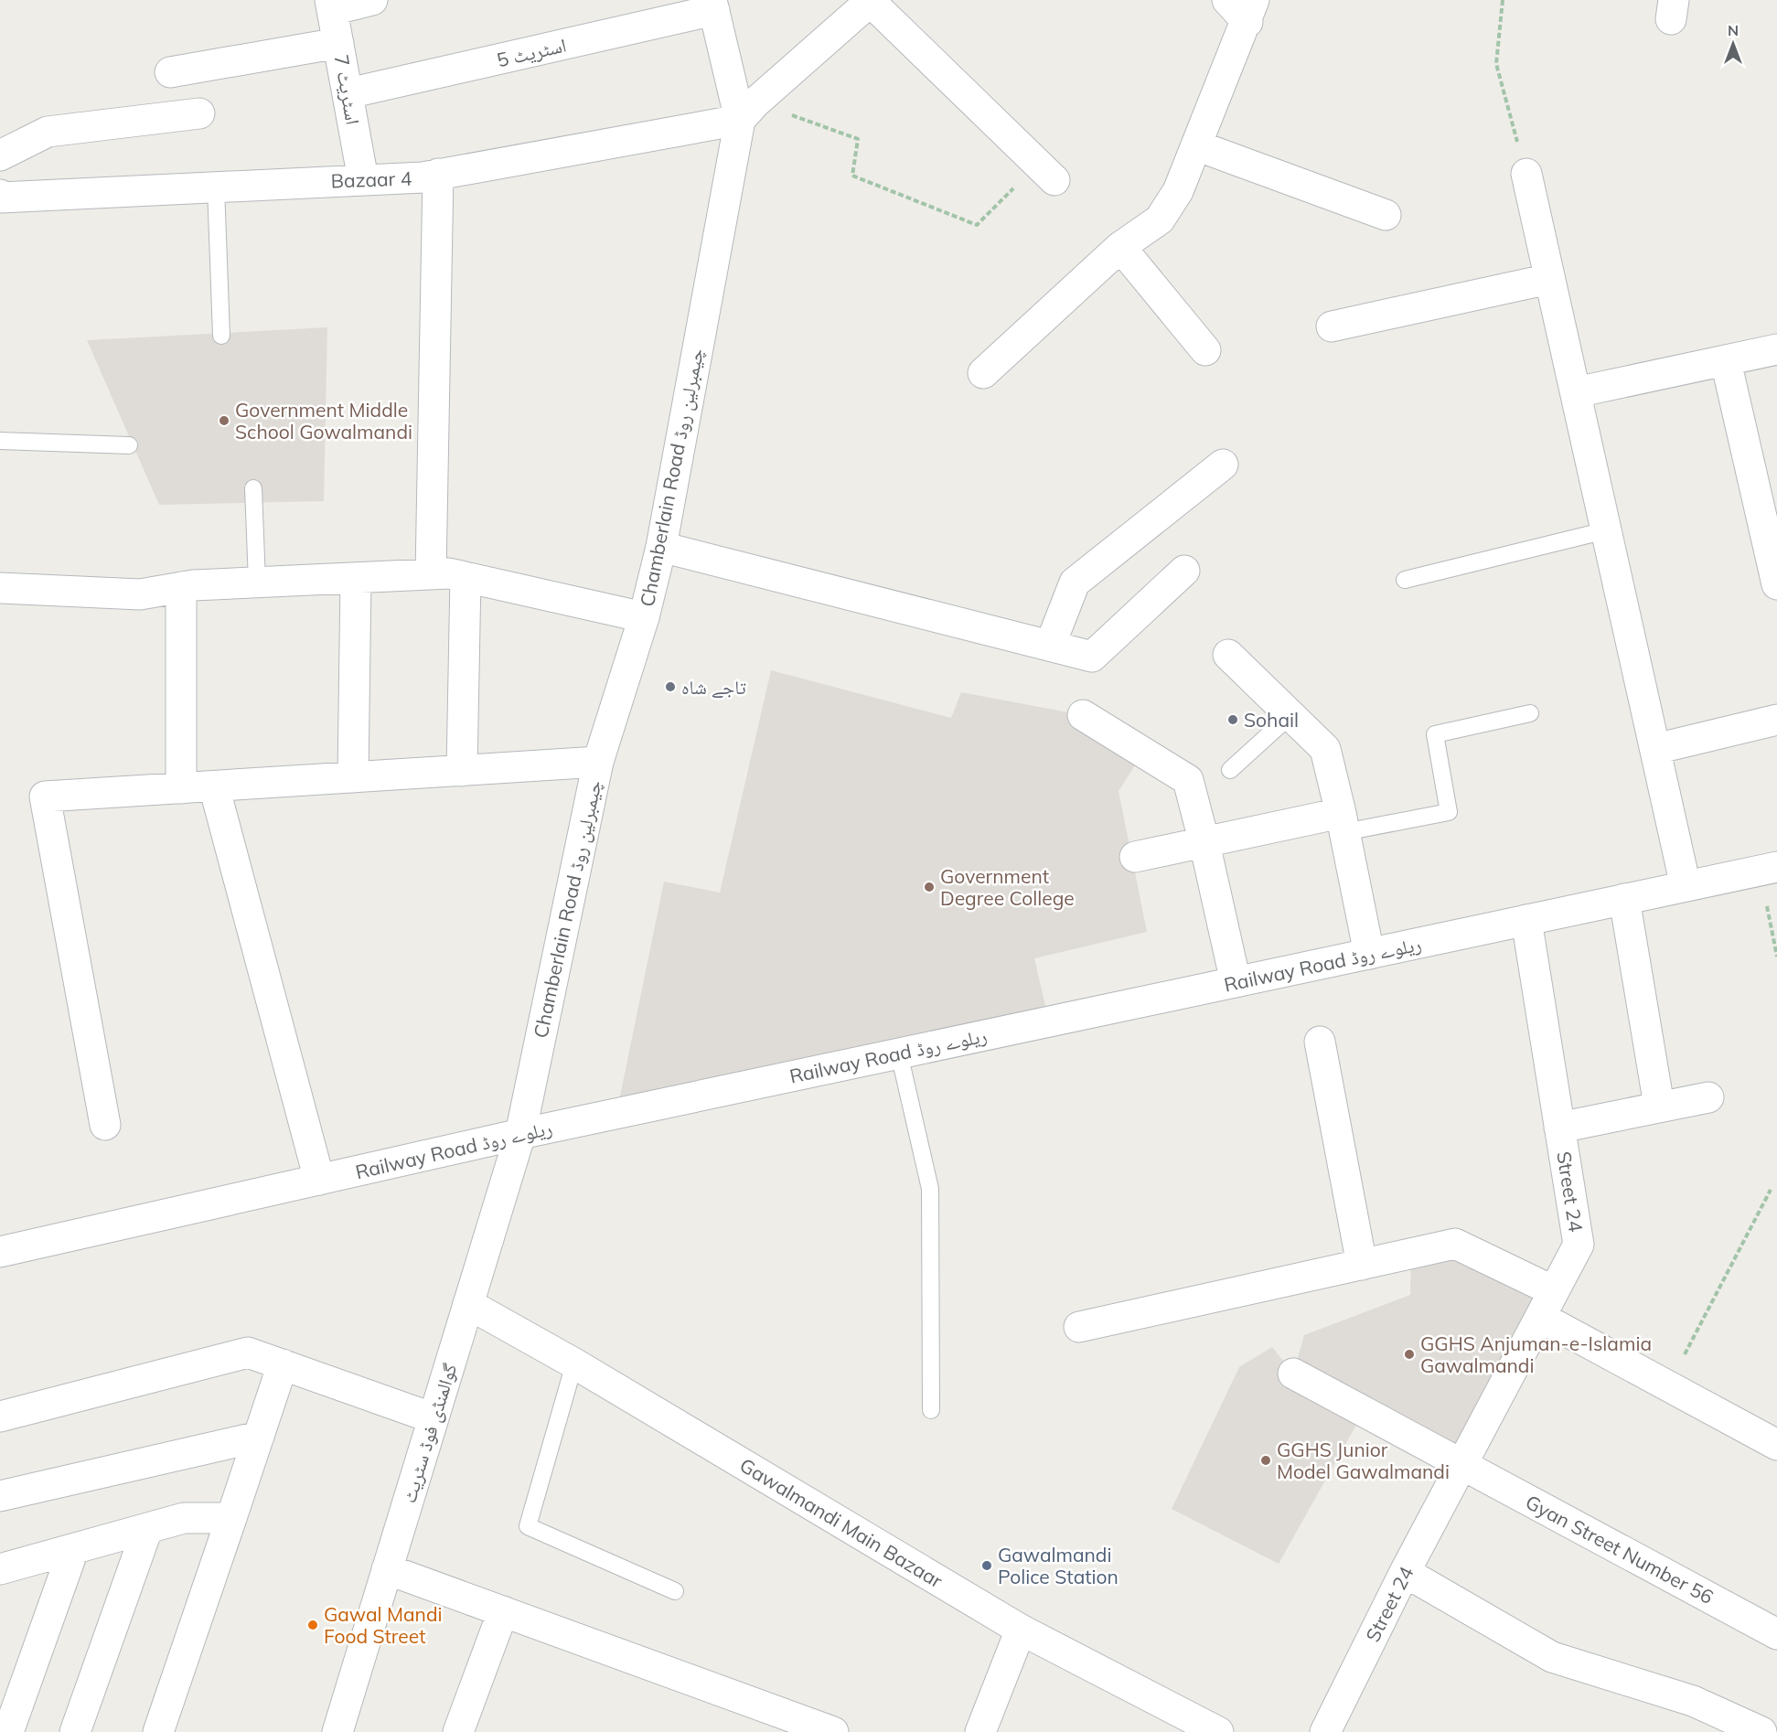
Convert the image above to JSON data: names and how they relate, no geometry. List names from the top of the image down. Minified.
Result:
{"streets":{"street":["اسٹریٹ 5","اسٹریٹ 7","Bazaar 4","Chamberlain Road چیمبرلین روڈ","Railway Road ریلوے روڈ","Street 24","گوالمنڈی فوڈ سٹریٹ","Gawalmandi Main Bazaar","Gyan Street Number 56"]},"crossings":[["اسٹریٹ 5","اسٹریٹ 7"],["اسٹریٹ 7","Bazaar 4"],["Bazaar 4","Chamberlain Road چیمبرلین روڈ"],["Chamberlain Road چیمبرلین روڈ","Railway Road ریلوے روڈ"],["Chamberlain Road چیمبرلین روڈ","گوالمنڈی فوڈ سٹریٹ"],["Railway Road ریلوے روڈ","Street 24"],["Railway Road ریلوے روڈ","گوالمنڈی فوڈ سٹریٹ"],["Street 24","Gyan Street Number 56"],["گوالمنڈی فوڈ سٹریٹ","Gawalmandi Main Bazaar"]],"places":["Government Middle School Gowalmandi","تاجے شاہ","Sohail","Government Degree College","GGHS Anjuman-e-Islamia Gawalmandi","GGHS Junior Model Gawalmandi","Gawalmandi Police Station","Gawal Mandi Food Street"],"north":"top"}
